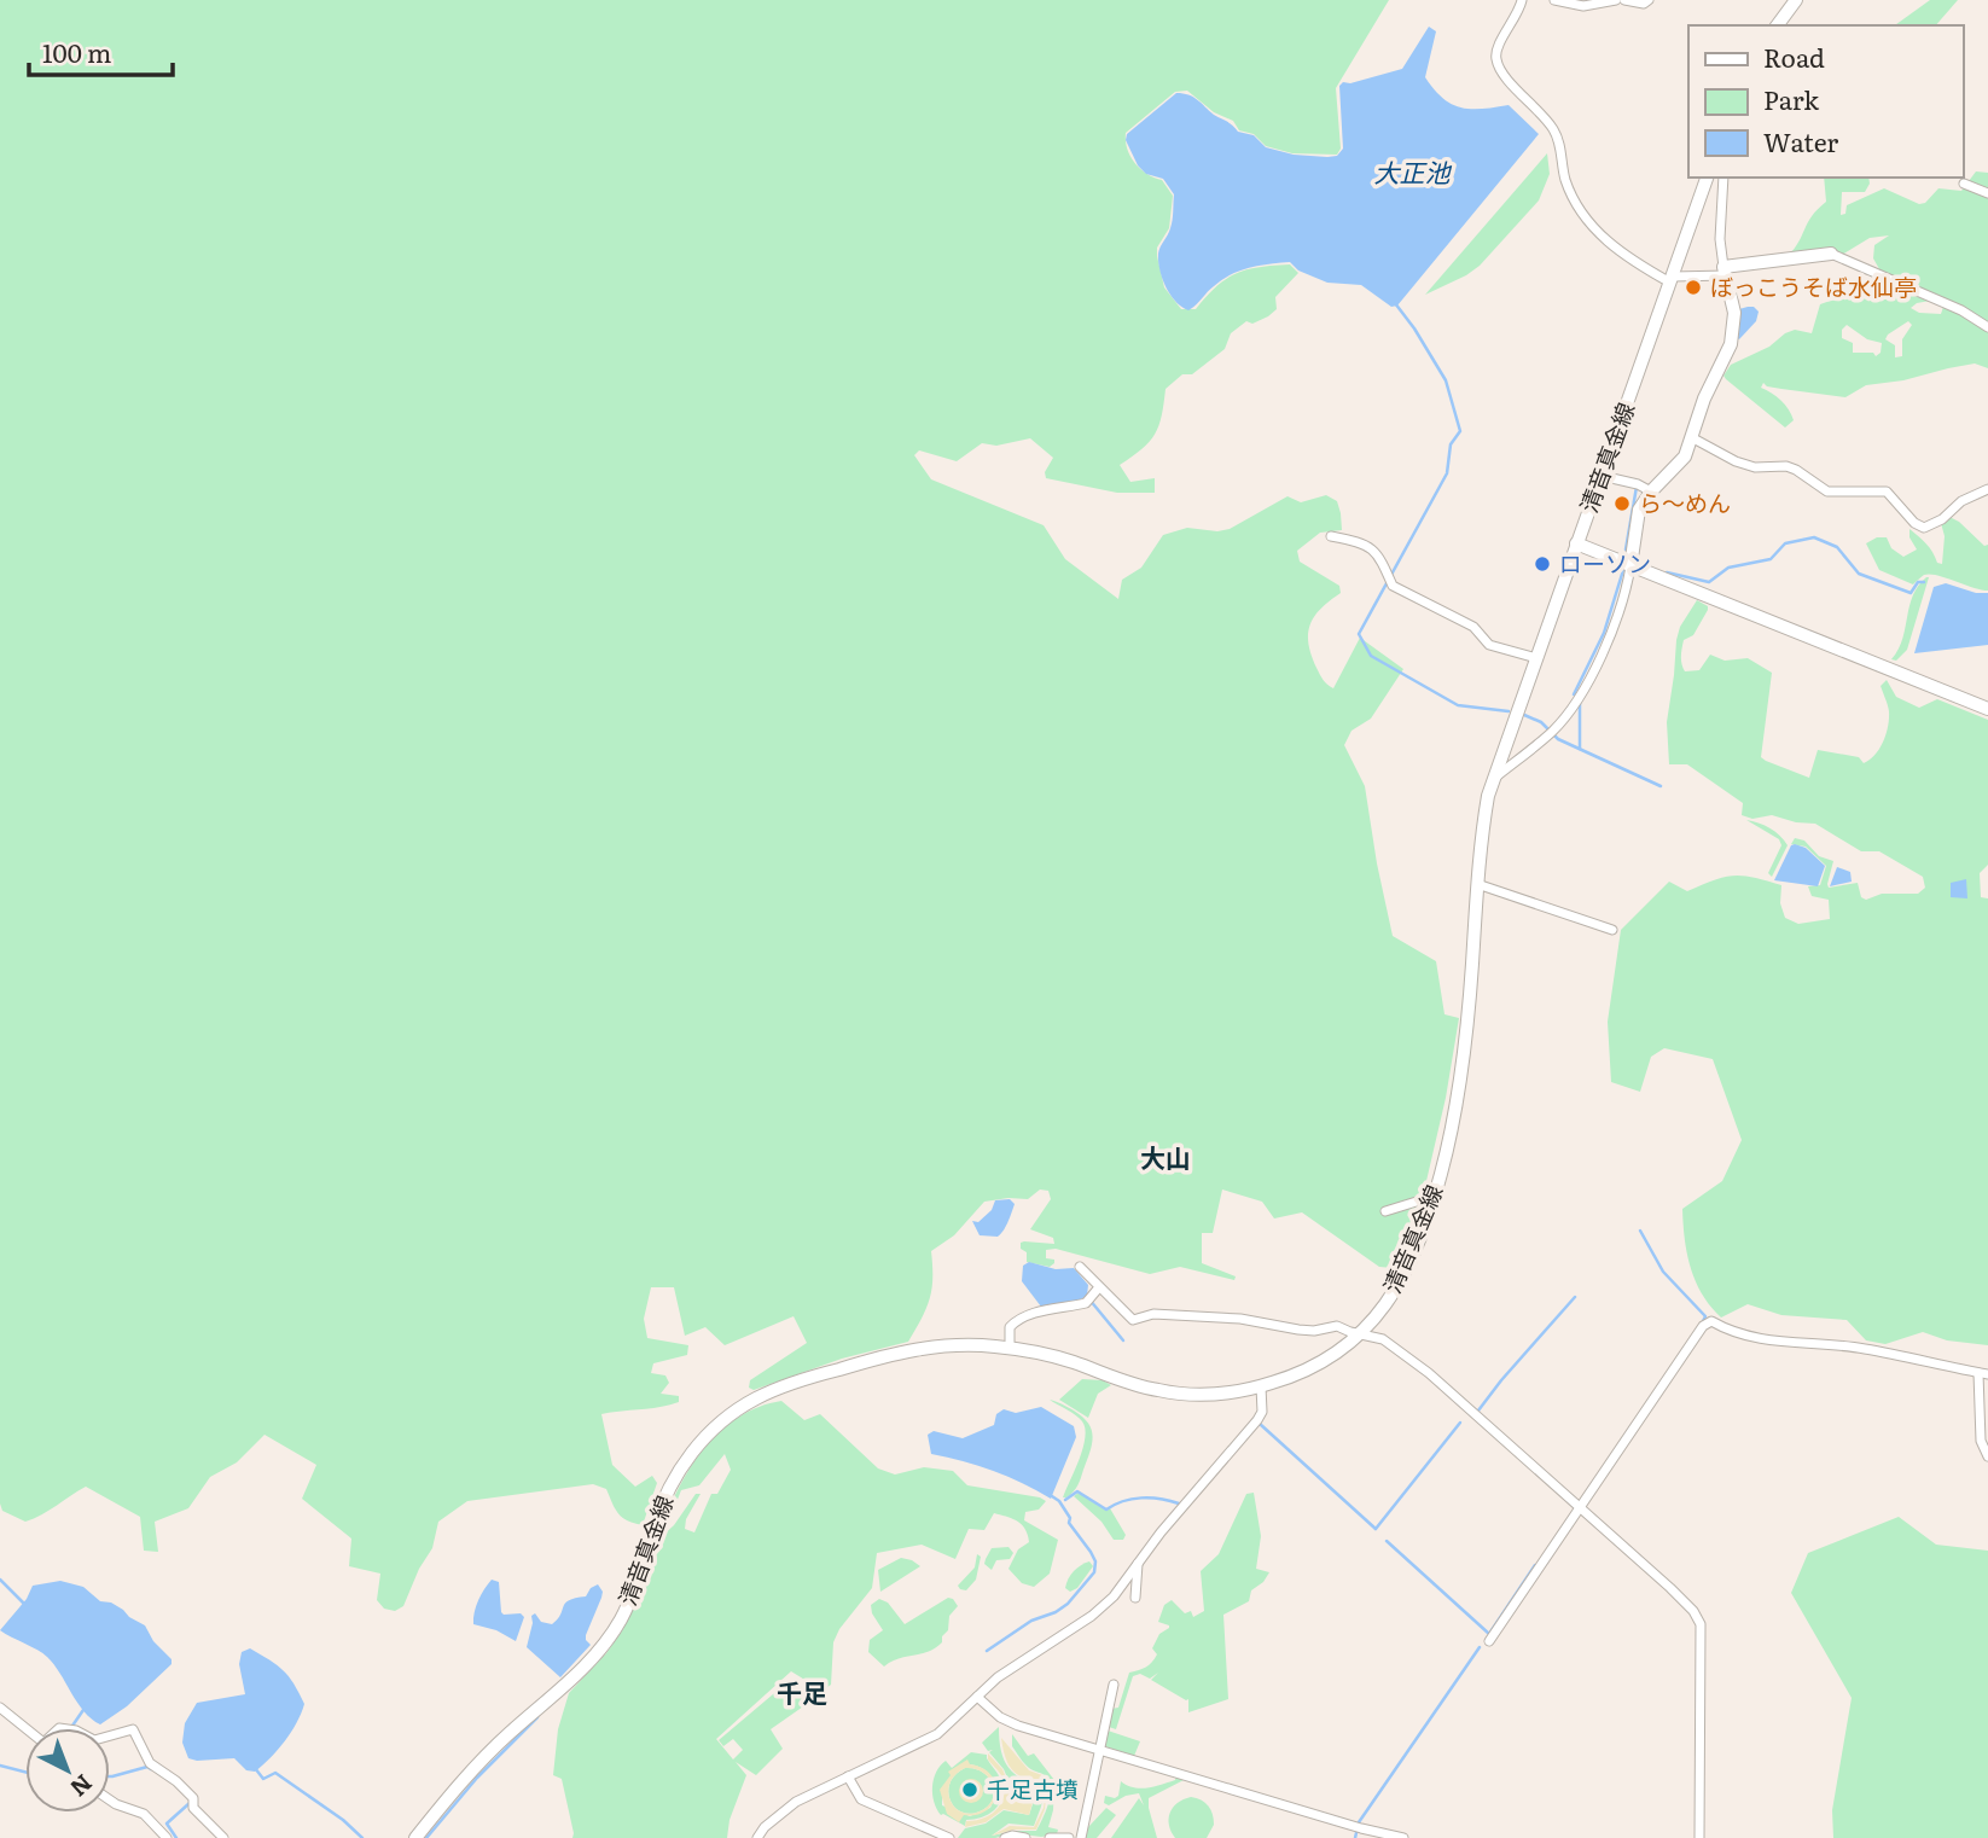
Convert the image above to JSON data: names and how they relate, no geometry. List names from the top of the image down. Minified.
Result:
{"streets":{"main road":["清音真金線"]},"districts":["大山","千足"],"water":["大正池"],"places":["ぼっこうそば水仙亭","ら～めん","ローソン","千足古墳"],"legend":["Road","Park","Water"],"scale_bar":"100 m","north":"bottom right"}
